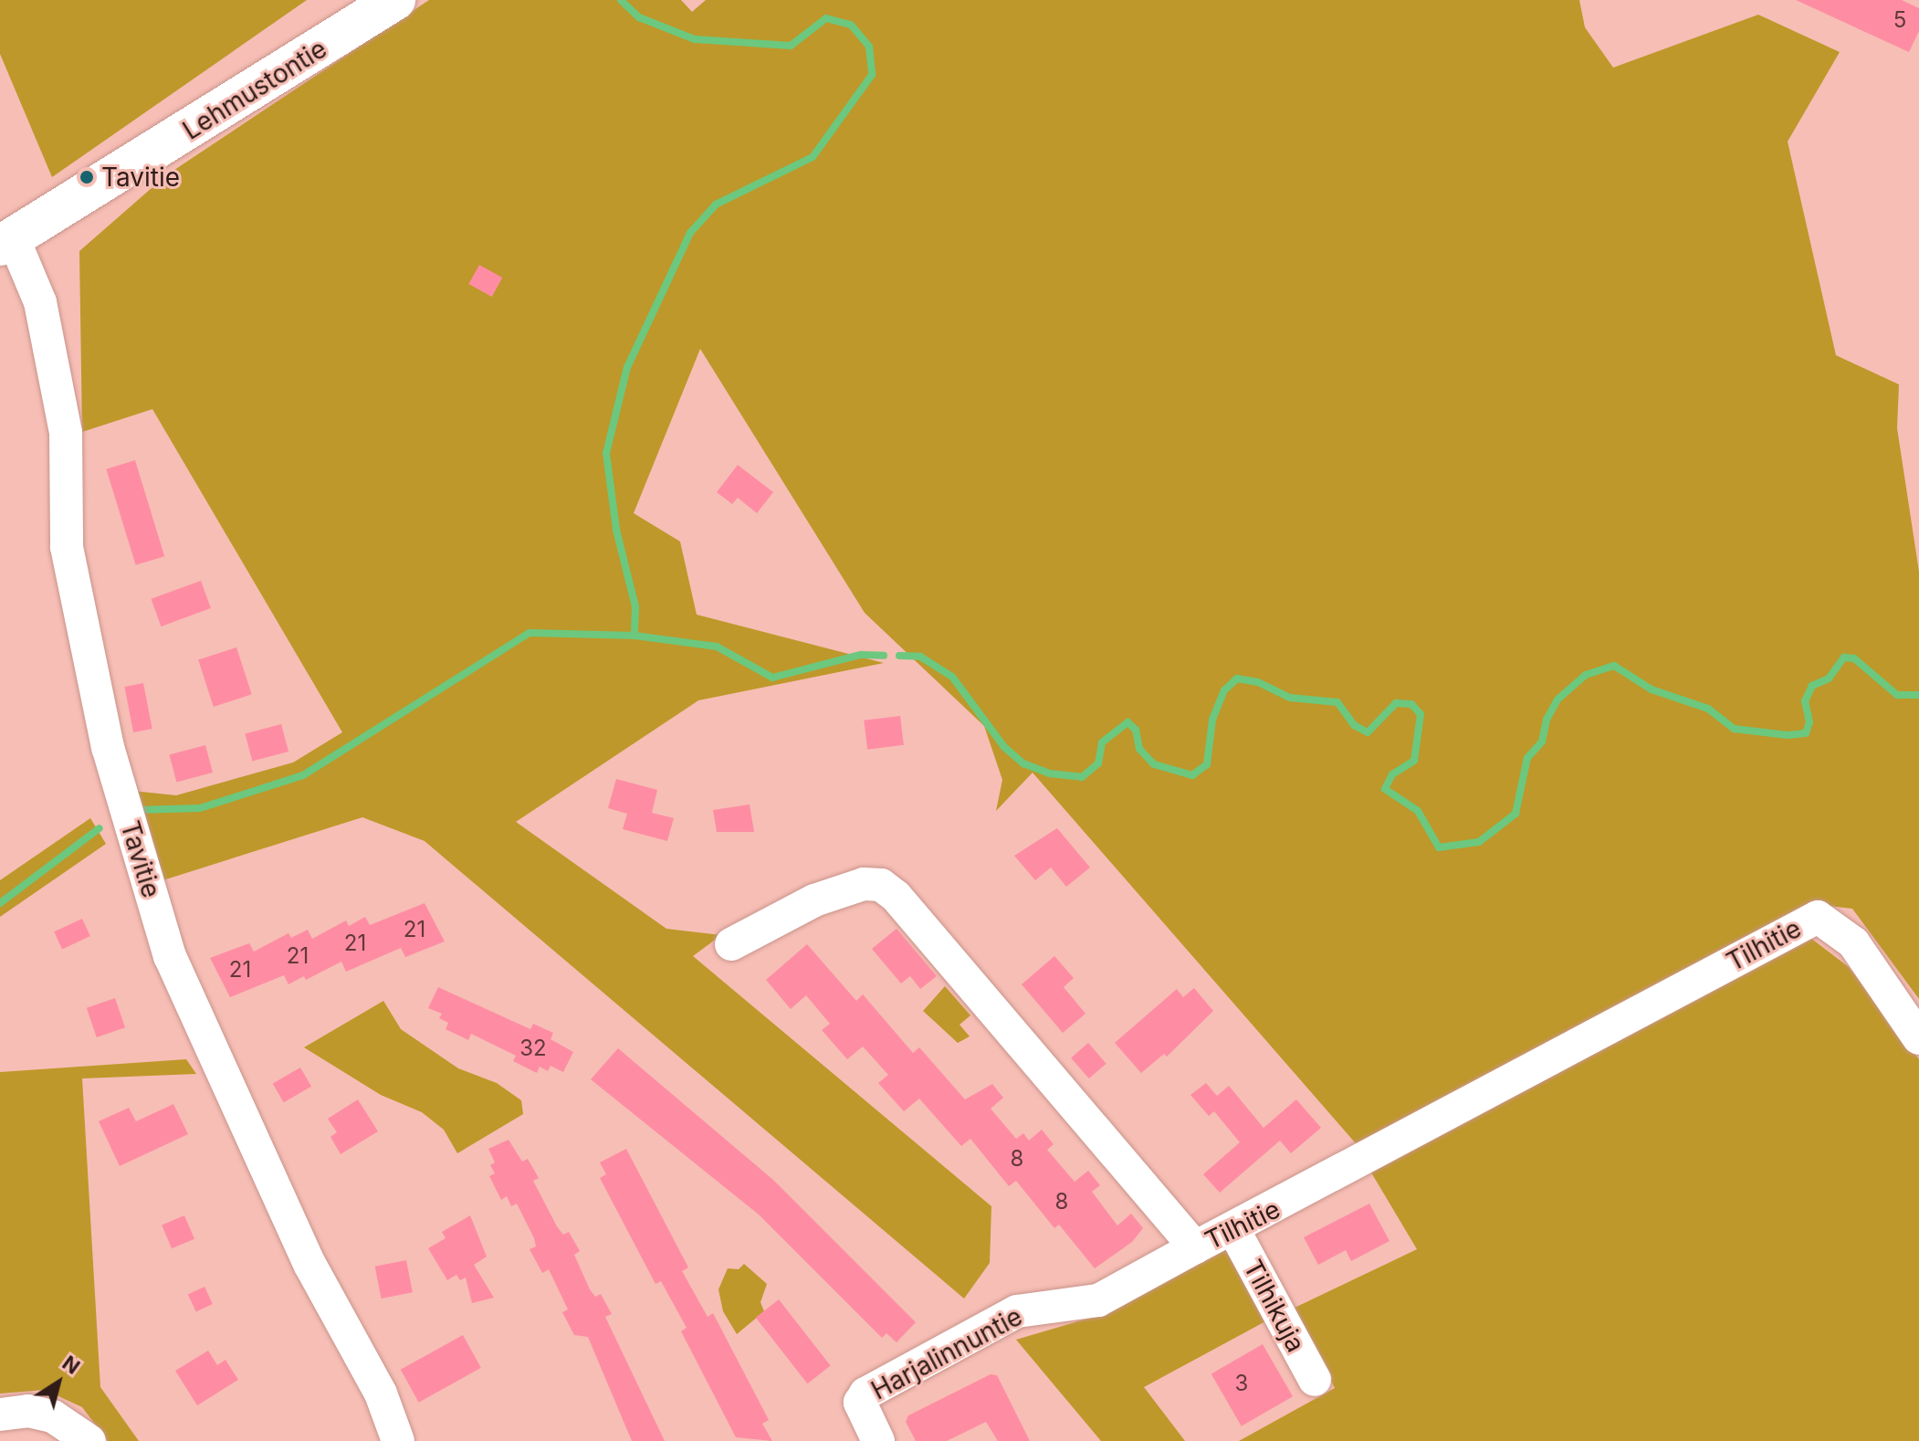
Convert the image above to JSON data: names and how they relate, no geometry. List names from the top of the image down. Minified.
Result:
{"streets":{"main road":["Lehmustontie"],"street":["Tavitie","Tilhitie","Tilhikuja","Harjalinnuntie"]},"crossings":[["Lehmustontie","Tavitie"],["Tilhitie","Tilhikuja"],["Tilhitie","Harjalinnuntie"]],"places":["Tavitie"],"house_numbers":["5","21","21","21","21","32","8","8","3"],"north":"top right"}
